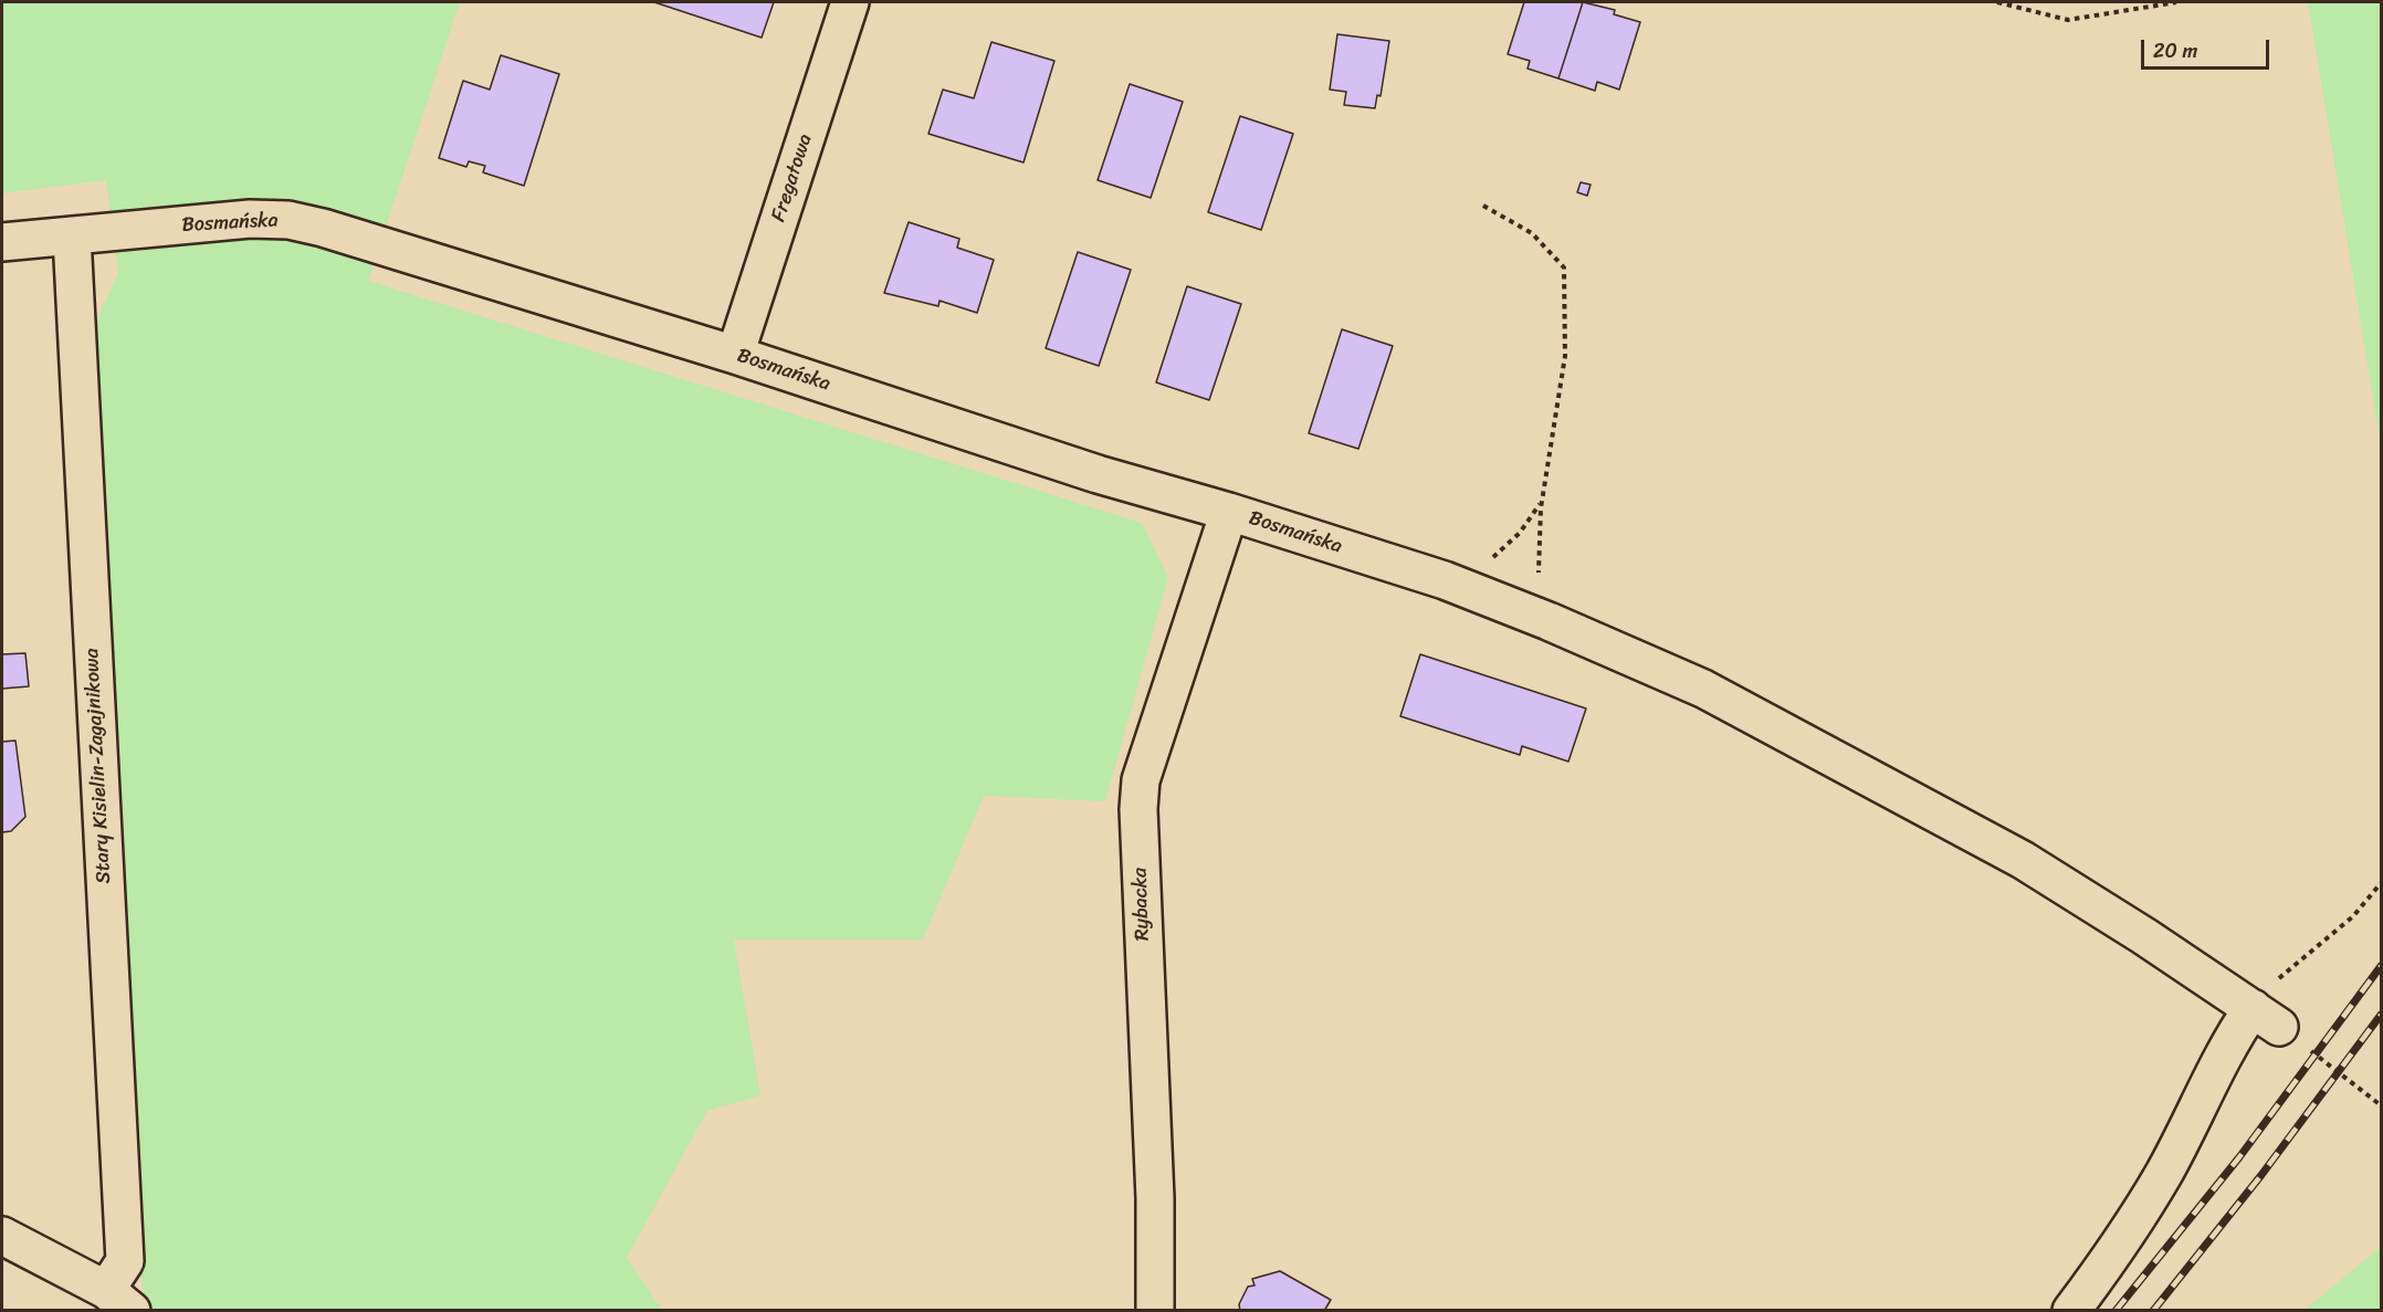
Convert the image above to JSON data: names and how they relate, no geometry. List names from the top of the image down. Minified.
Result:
{"streets":{"street":["Fregatowa","Bosmańska","Stary Kisielin-Zagajnikowa","Rybacka"]},"crossings":[["Fregatowa","Bosmańska"],["Bosmańska","Stary Kisielin-Zagajnikowa"],["Bosmańska","Rybacka"]],"scale_bar":"20 m"}
